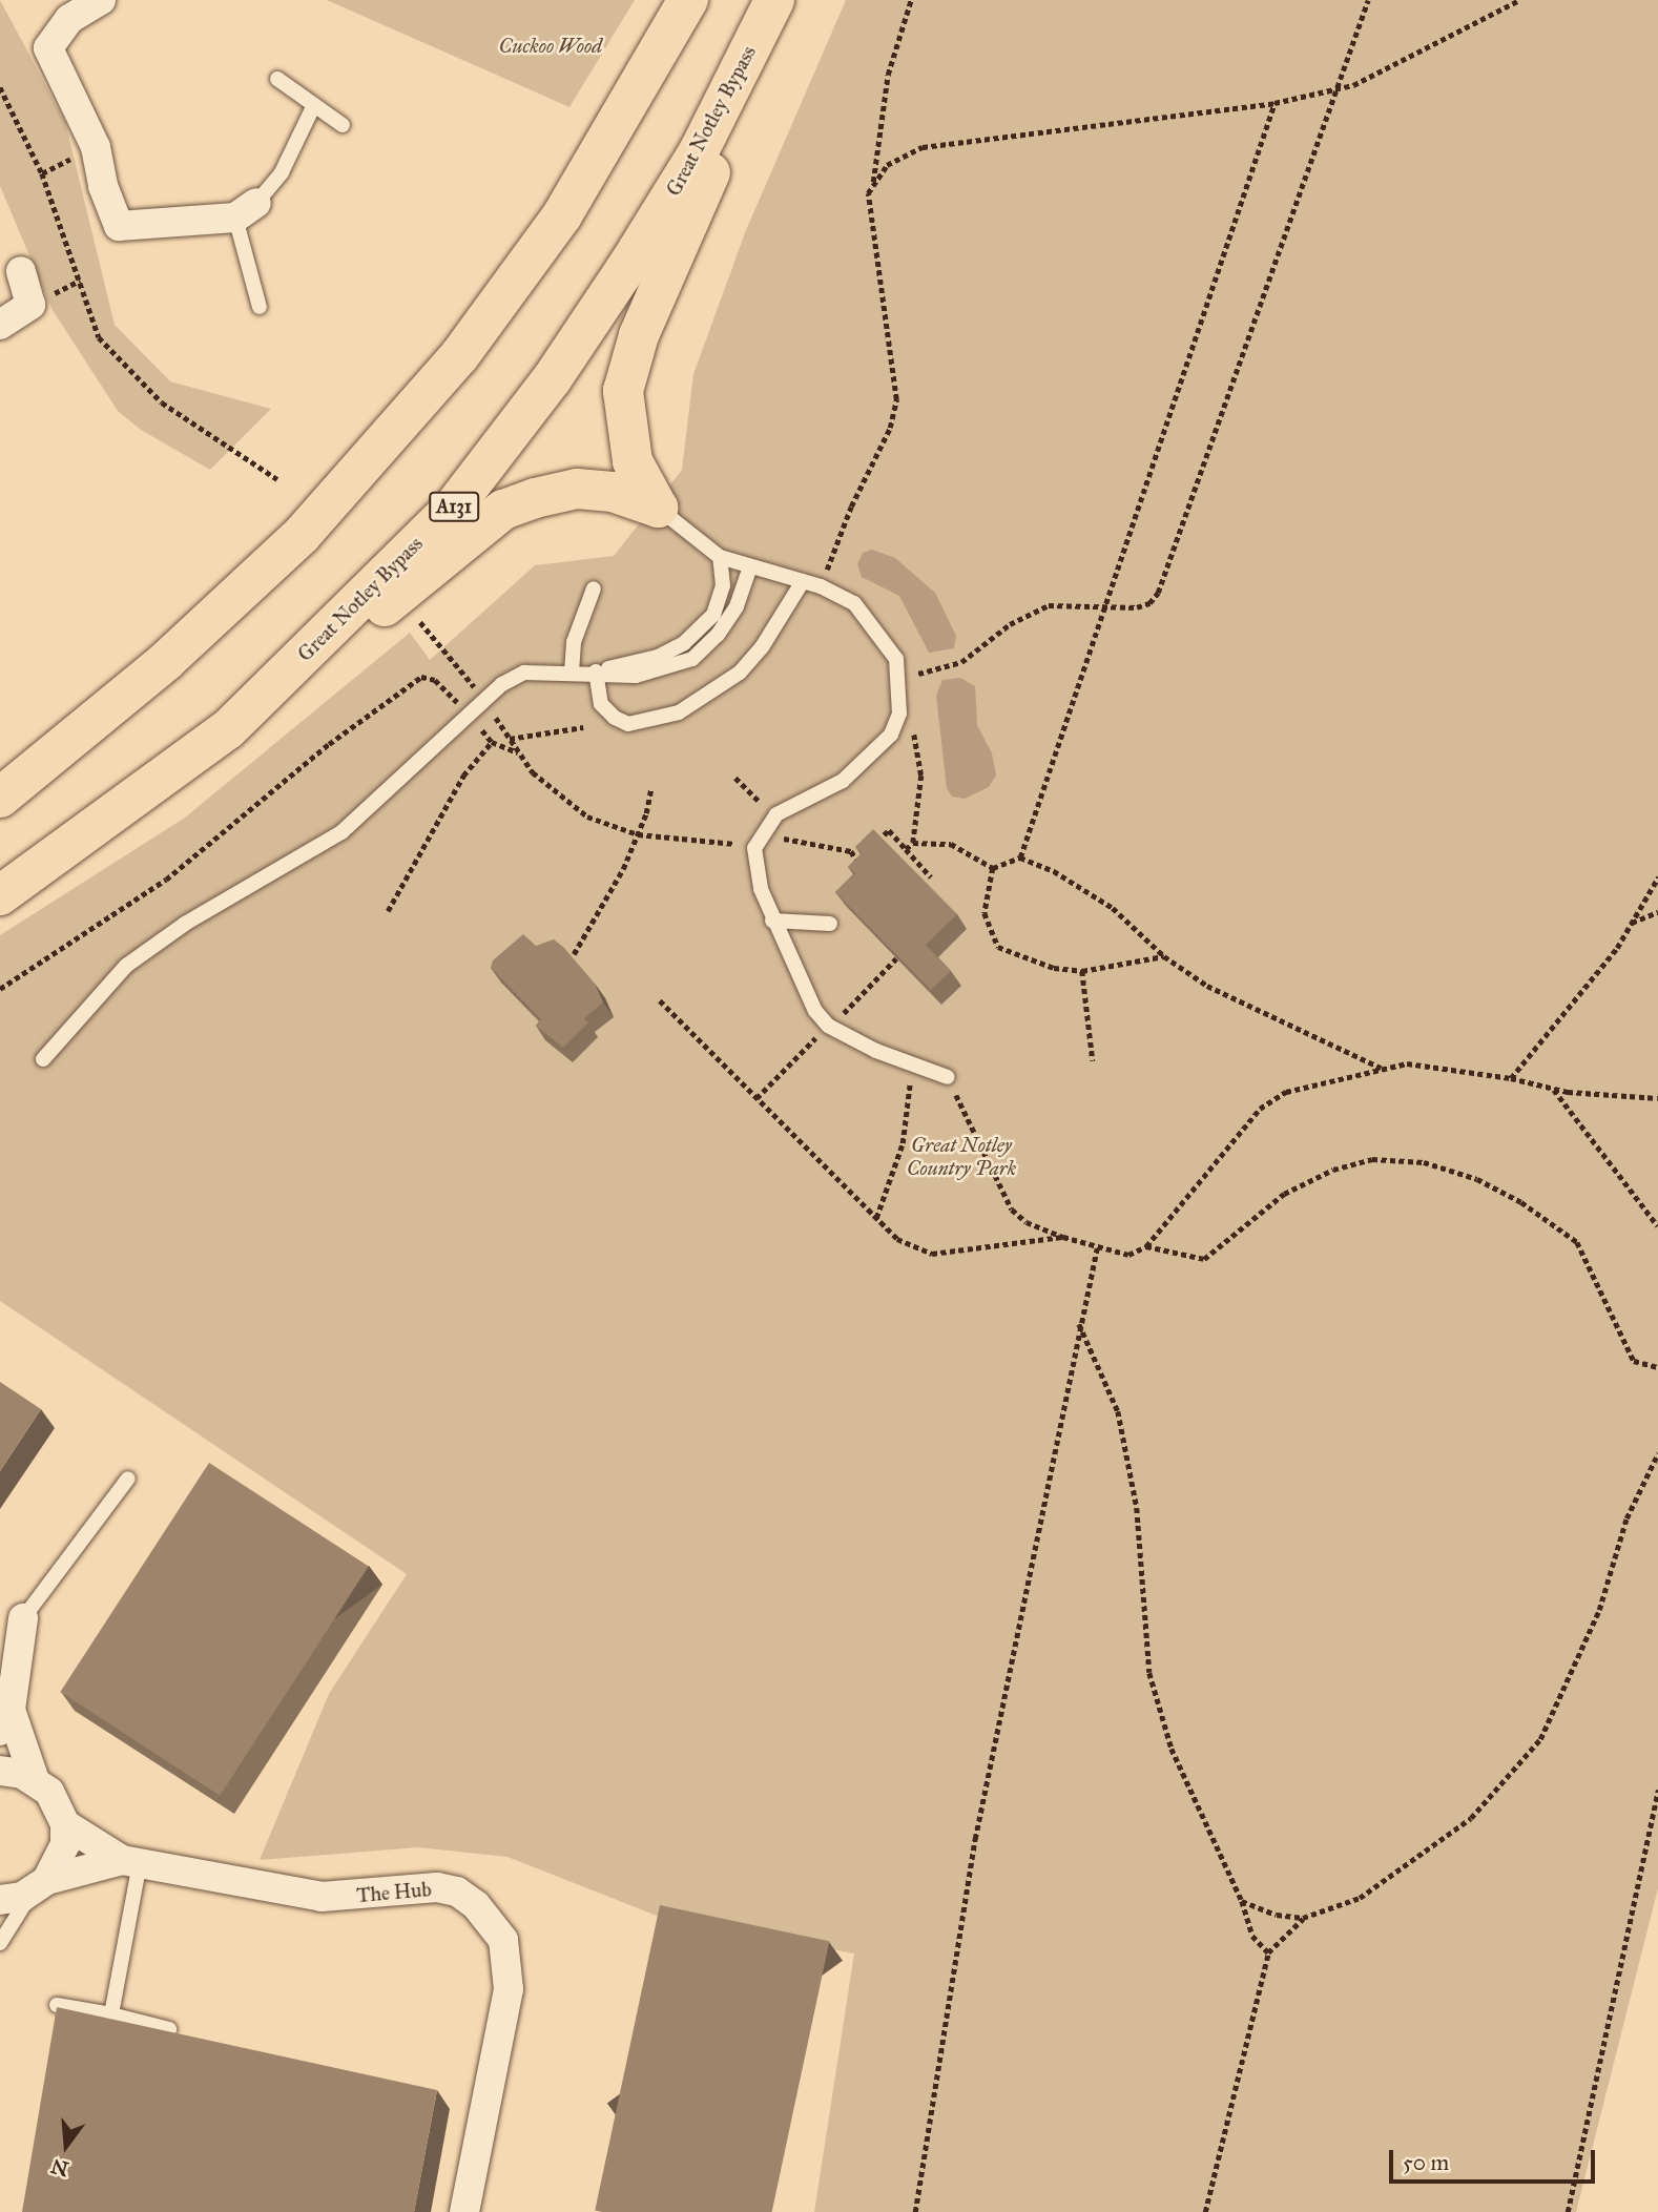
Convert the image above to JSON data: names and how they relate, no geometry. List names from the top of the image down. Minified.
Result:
{"streets":{"highway":["Great Notley Bypass","A131"],"street":["The Hub"]},"parks":["Cuckoo Wood","Great Notley Country Park"],"scale_bar":"50 m","north":"bottom"}
